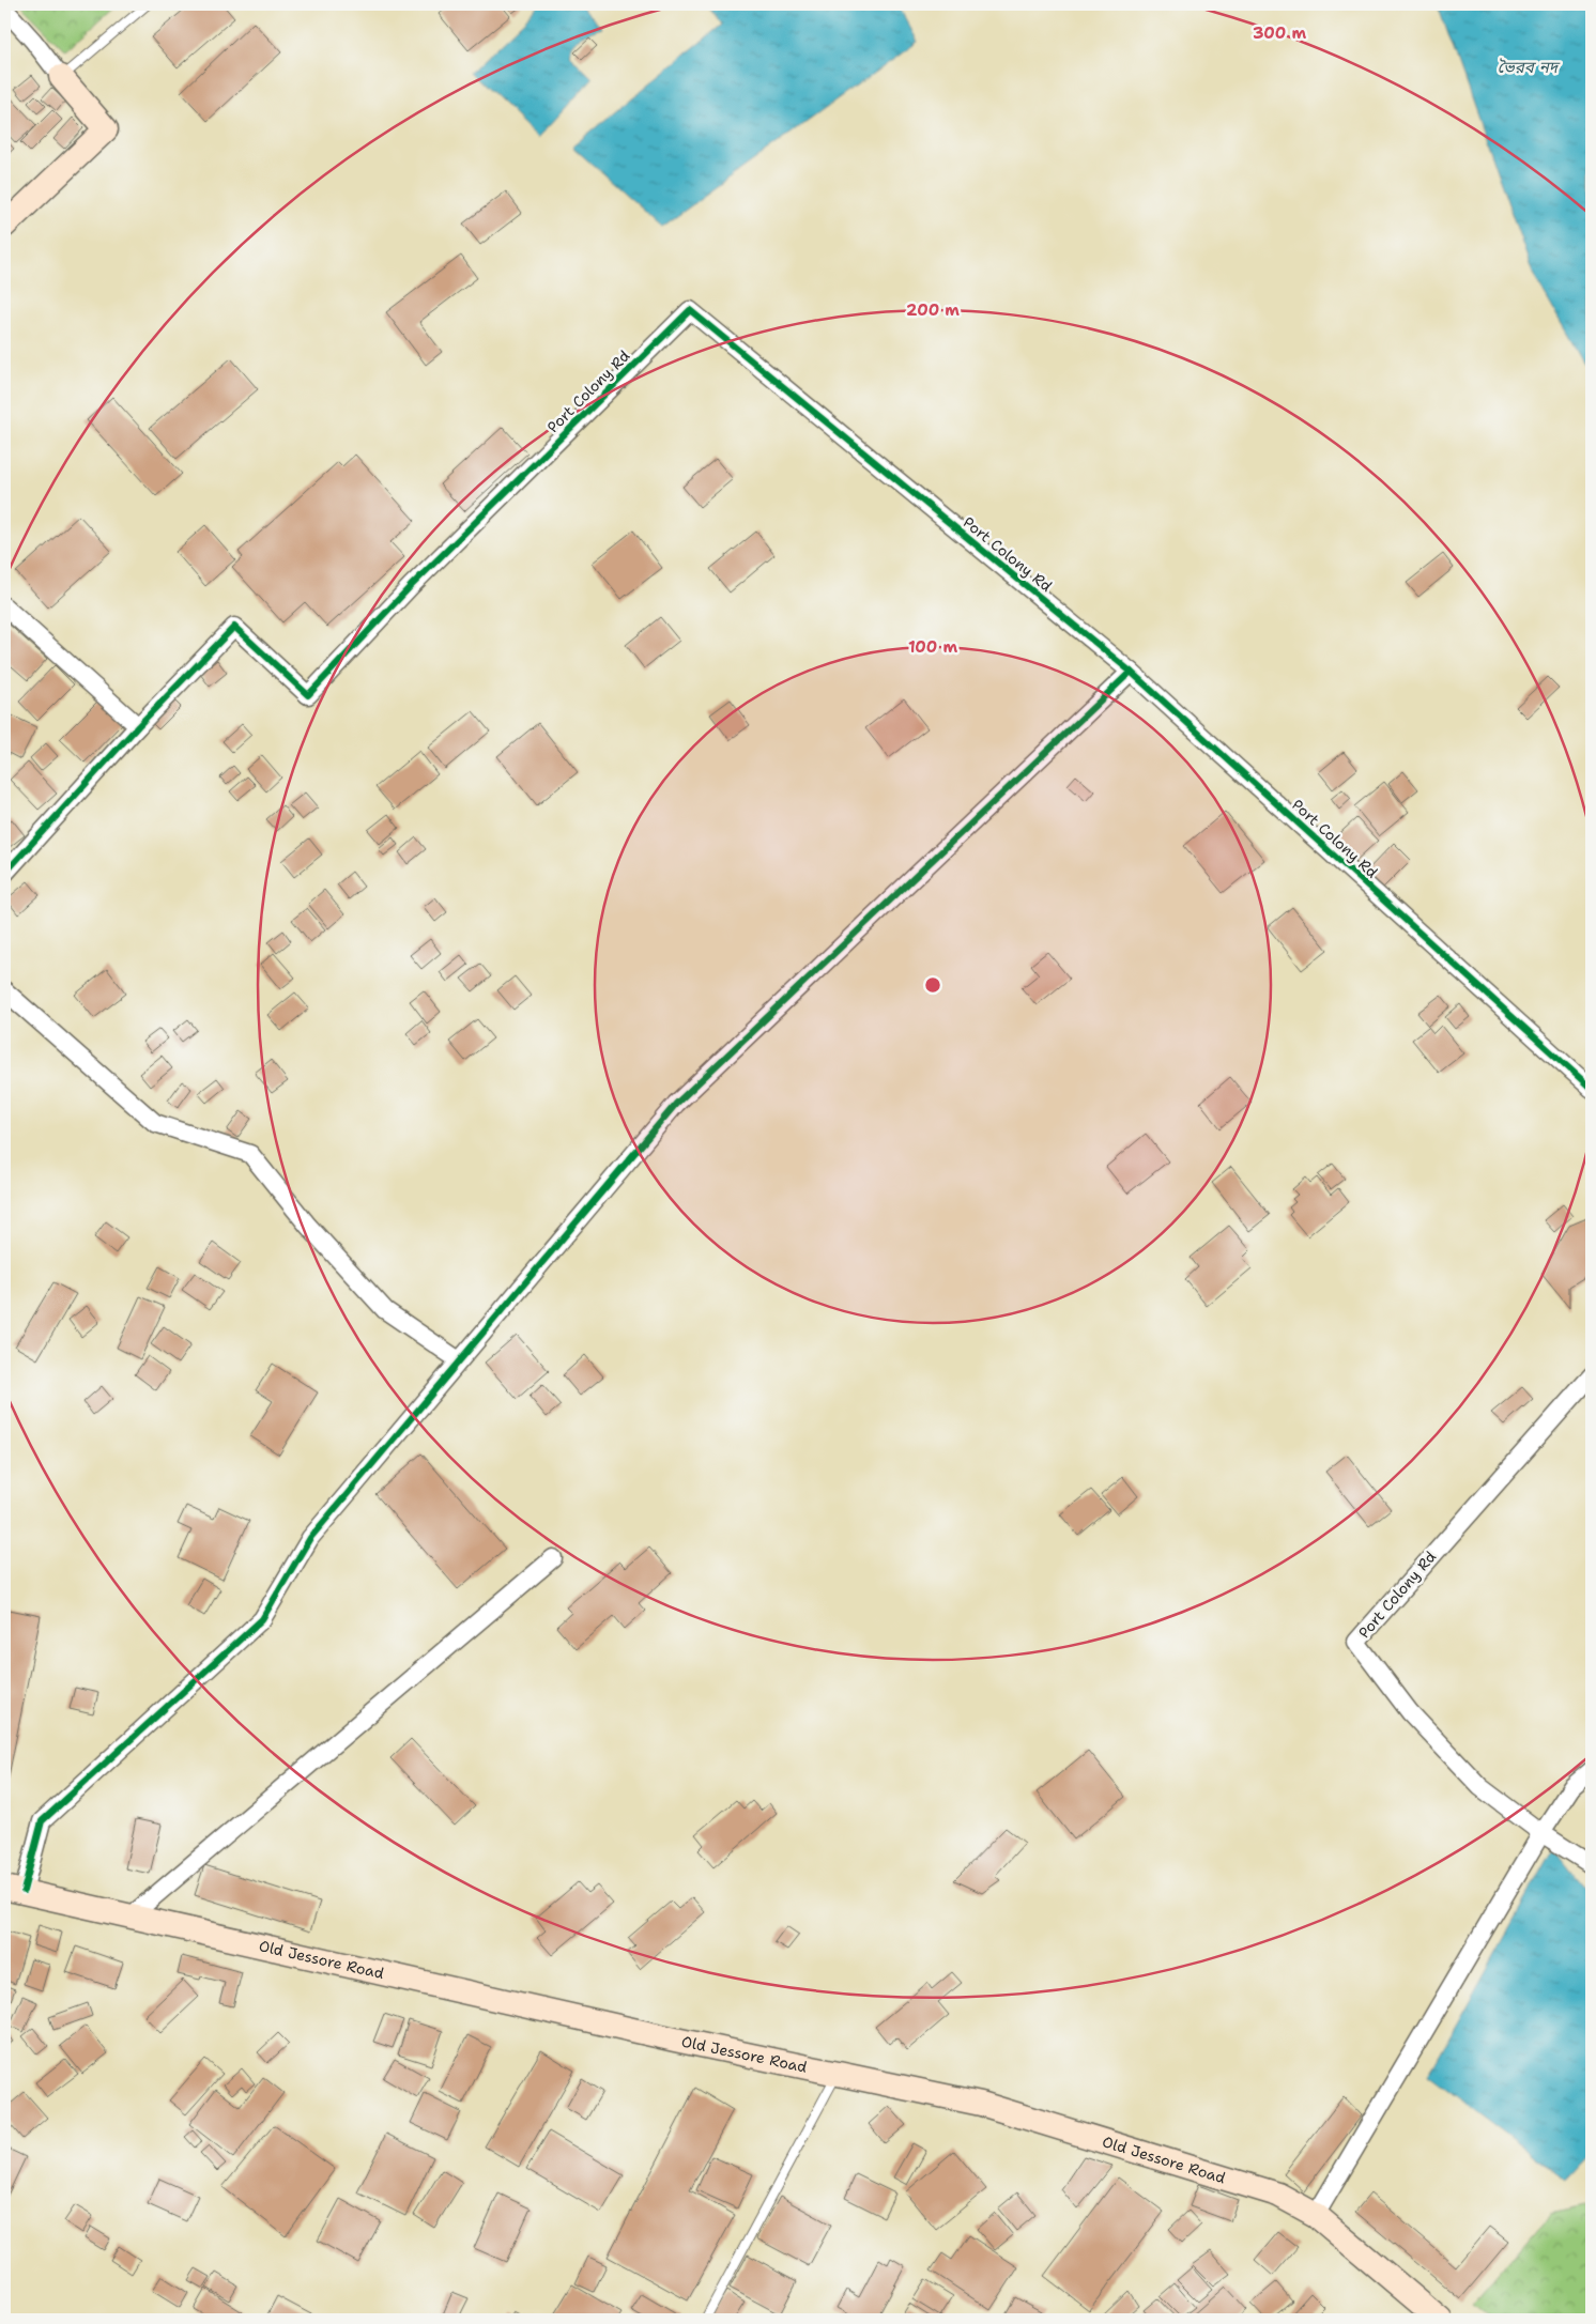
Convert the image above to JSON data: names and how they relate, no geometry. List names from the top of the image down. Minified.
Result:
{"streets":{"main road":["Old Jessore Road"],"street":["Port Colony Rd"]},"water":["ভৈরব নদ"],"rings":["300 m","200 m","100 m"]}
